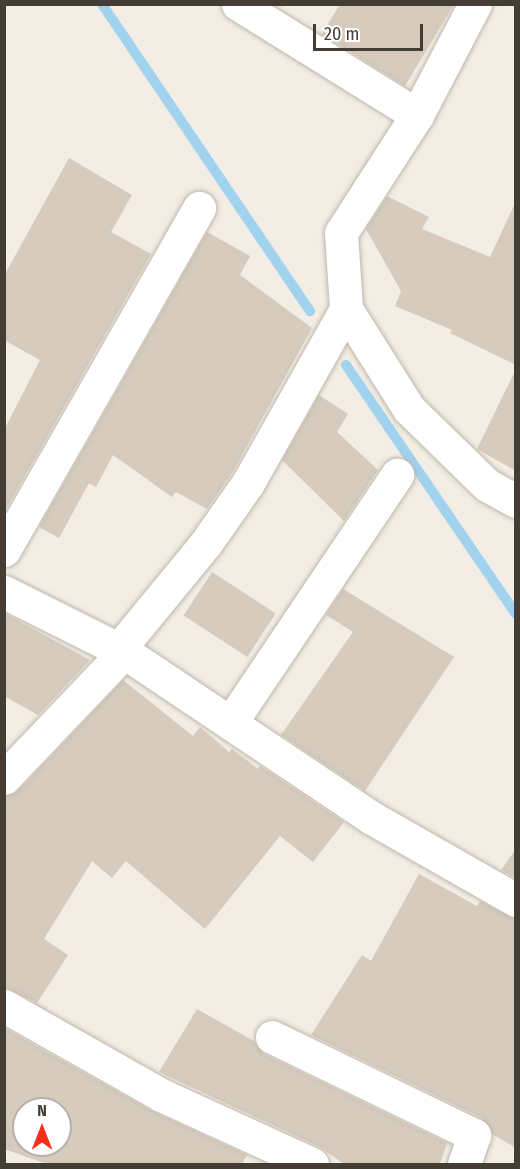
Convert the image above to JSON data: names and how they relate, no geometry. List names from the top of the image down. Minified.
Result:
{"scale_bar":"20 m","north":"top"}
